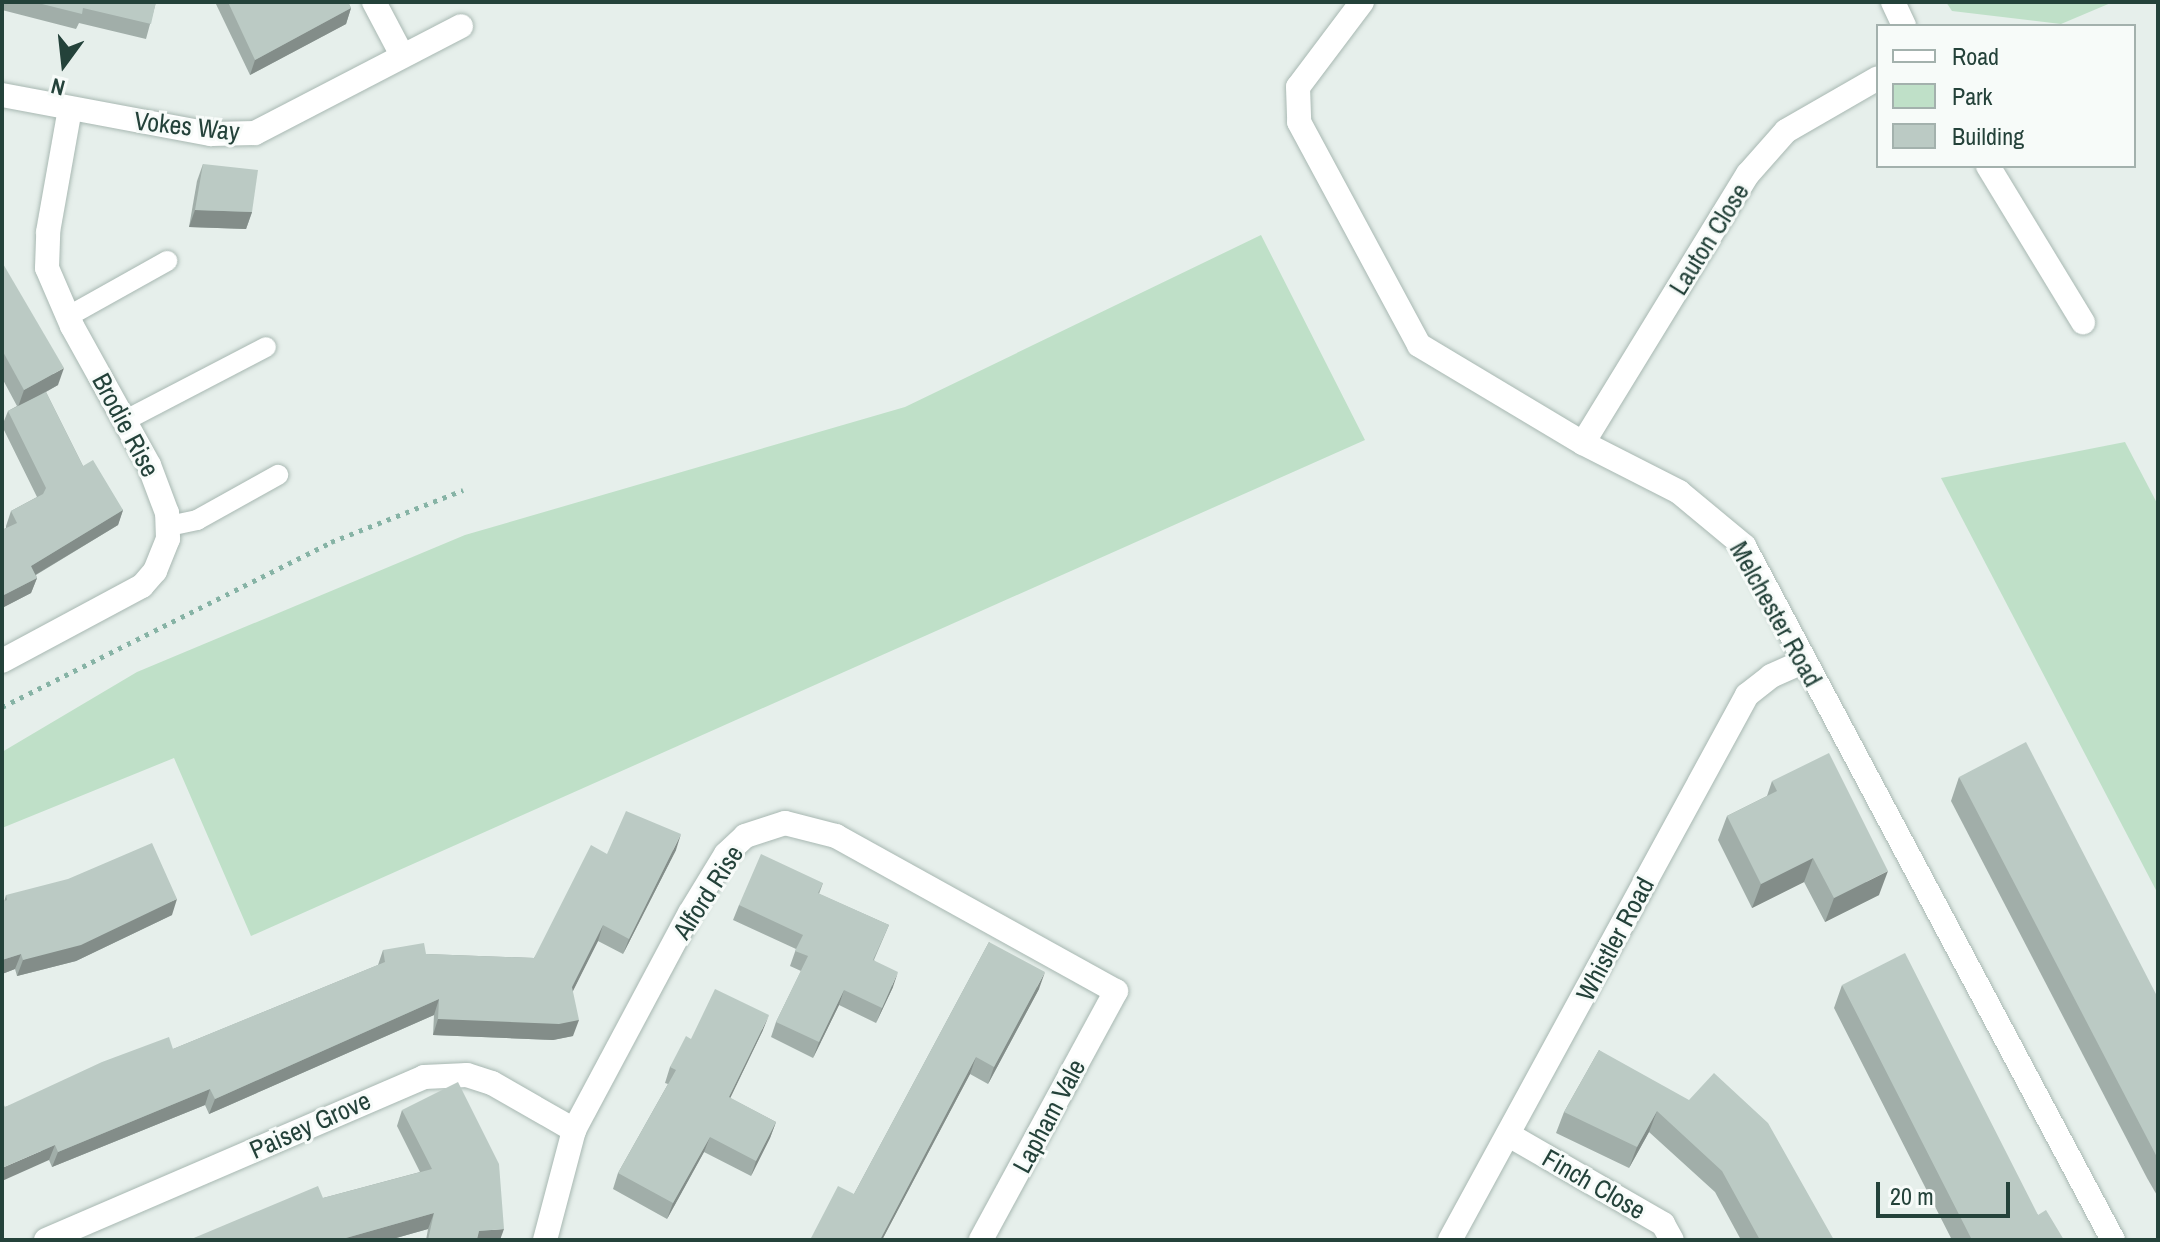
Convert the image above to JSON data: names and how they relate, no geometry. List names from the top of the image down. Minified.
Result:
{"streets":{"street":["Vokes Way","Lauton Close","Brodie Rise","Melchester Road","Alford Rise","Whistler Road","Lapham Vale","Paisey Grove","Finch Close"]},"crossings":[["Vokes Way","Brodie Rise"],["Lauton Close","Melchester Road"],["Melchester Road","Whistler Road"],["Alford Rise","Lapham Vale"],["Alford Rise","Paisey Grove"],["Whistler Road","Finch Close"]],"legend":["Road","Park","Building"],"scale_bar":"20 m","north":"bottom"}
